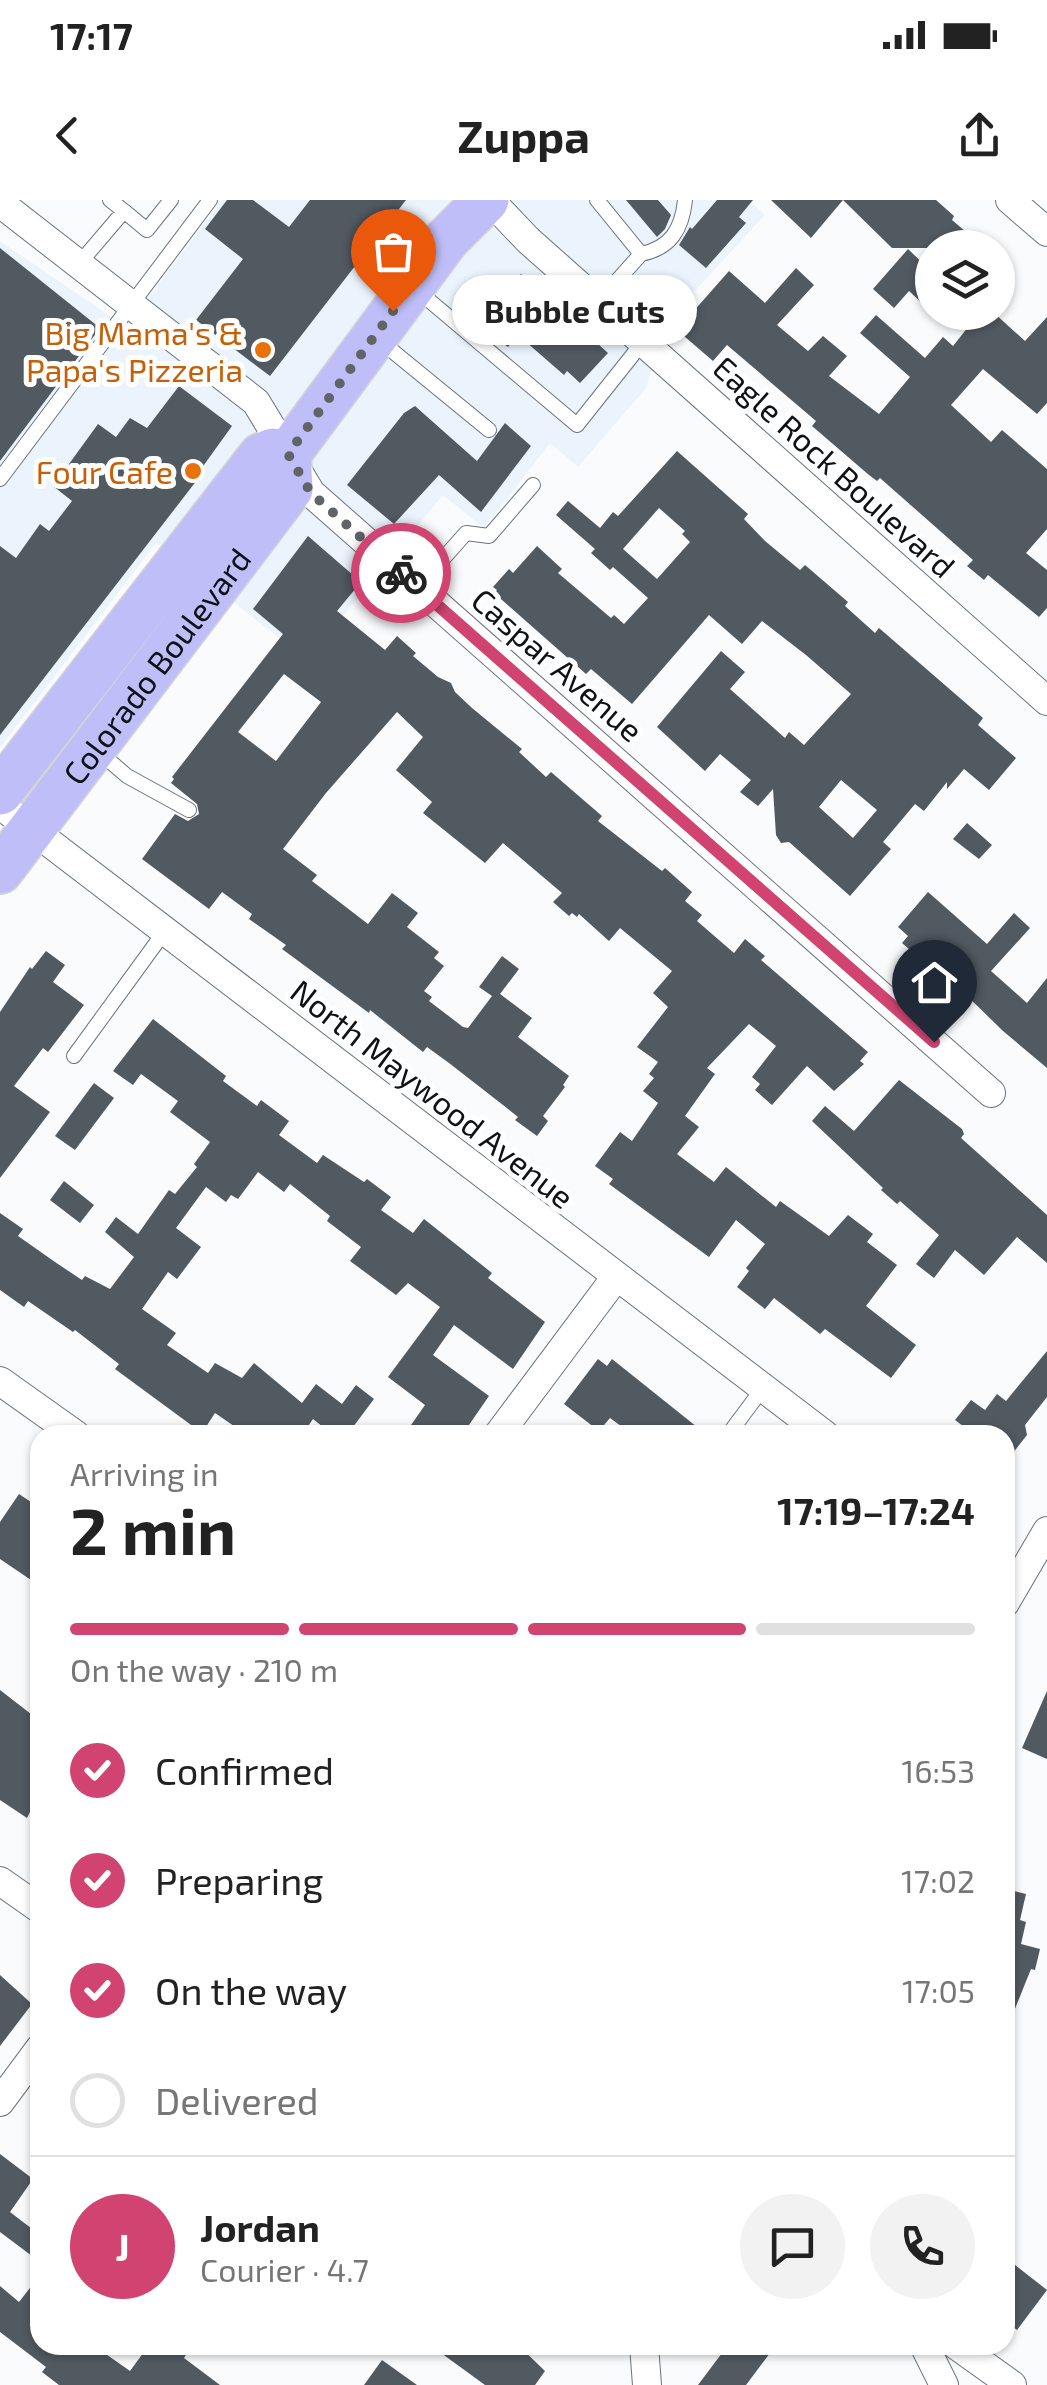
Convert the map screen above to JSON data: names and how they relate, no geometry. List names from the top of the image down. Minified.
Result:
{"streets":{"main road":["Colorado Boulevard"],"street":["Eagle Rock Boulevard","Caspar Avenue","North Maywood Avenue"]},"crossings":[["Eagle Rock Boulevard","Colorado Boulevard"],["Caspar Avenue","Colorado Boulevard"],["Colorado Boulevard","North Maywood Avenue"]],"places":["Bubble Cuts","Big Mama's & Papa's Pizzeria","Four Cafe"],"page":{"status":"17:17","header":"Zuppa","bubble":"Bubble Cuts","heading":["2 min","Arriving in","17:19–17:24"],"panel":["Jordan","Courier · 4.7"],"bar":"On the way · 210 m","list":[["Confirmed","16:53"],["Preparing","17:02"],["On the way","17:05"],"Delivered"],"round":"J"}}
